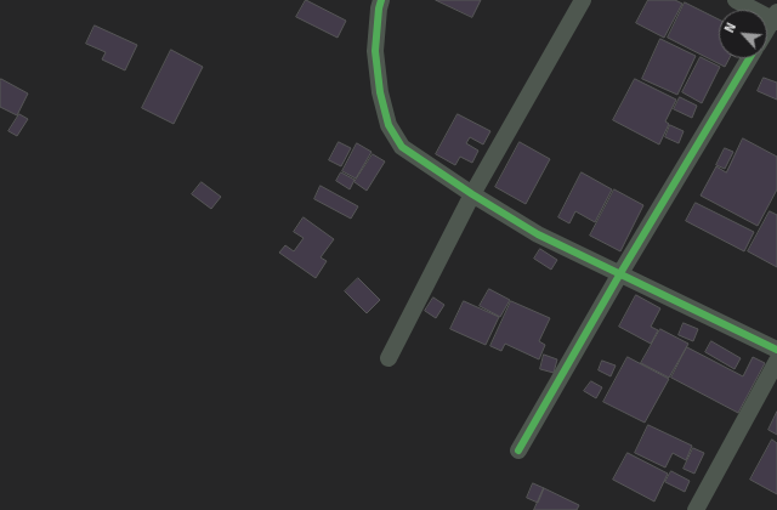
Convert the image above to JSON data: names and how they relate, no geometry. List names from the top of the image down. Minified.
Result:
{"north":"top left"}
